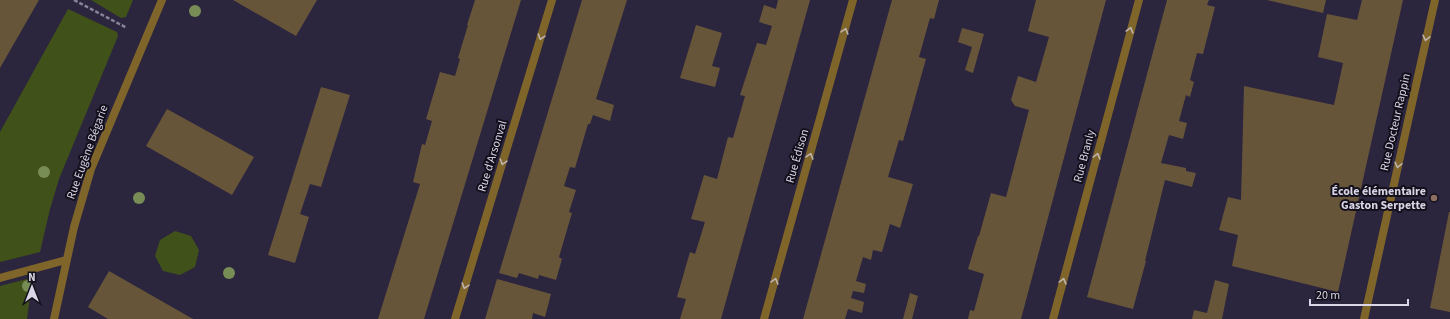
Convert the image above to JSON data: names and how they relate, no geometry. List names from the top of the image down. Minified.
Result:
{"streets":{"street":["Rue Docteur Rappin","Rue Eugène Bégarie","Rue d'Arsonval","Rue Édison","Rue Branly"]},"one_way":["Rue Docteur Rappin","Rue d'Arsonval","Rue Édison","Rue Branly"],"places":["École élémentaire Gaston Serpette"],"scale_bar":"20 m","north":"top"}
